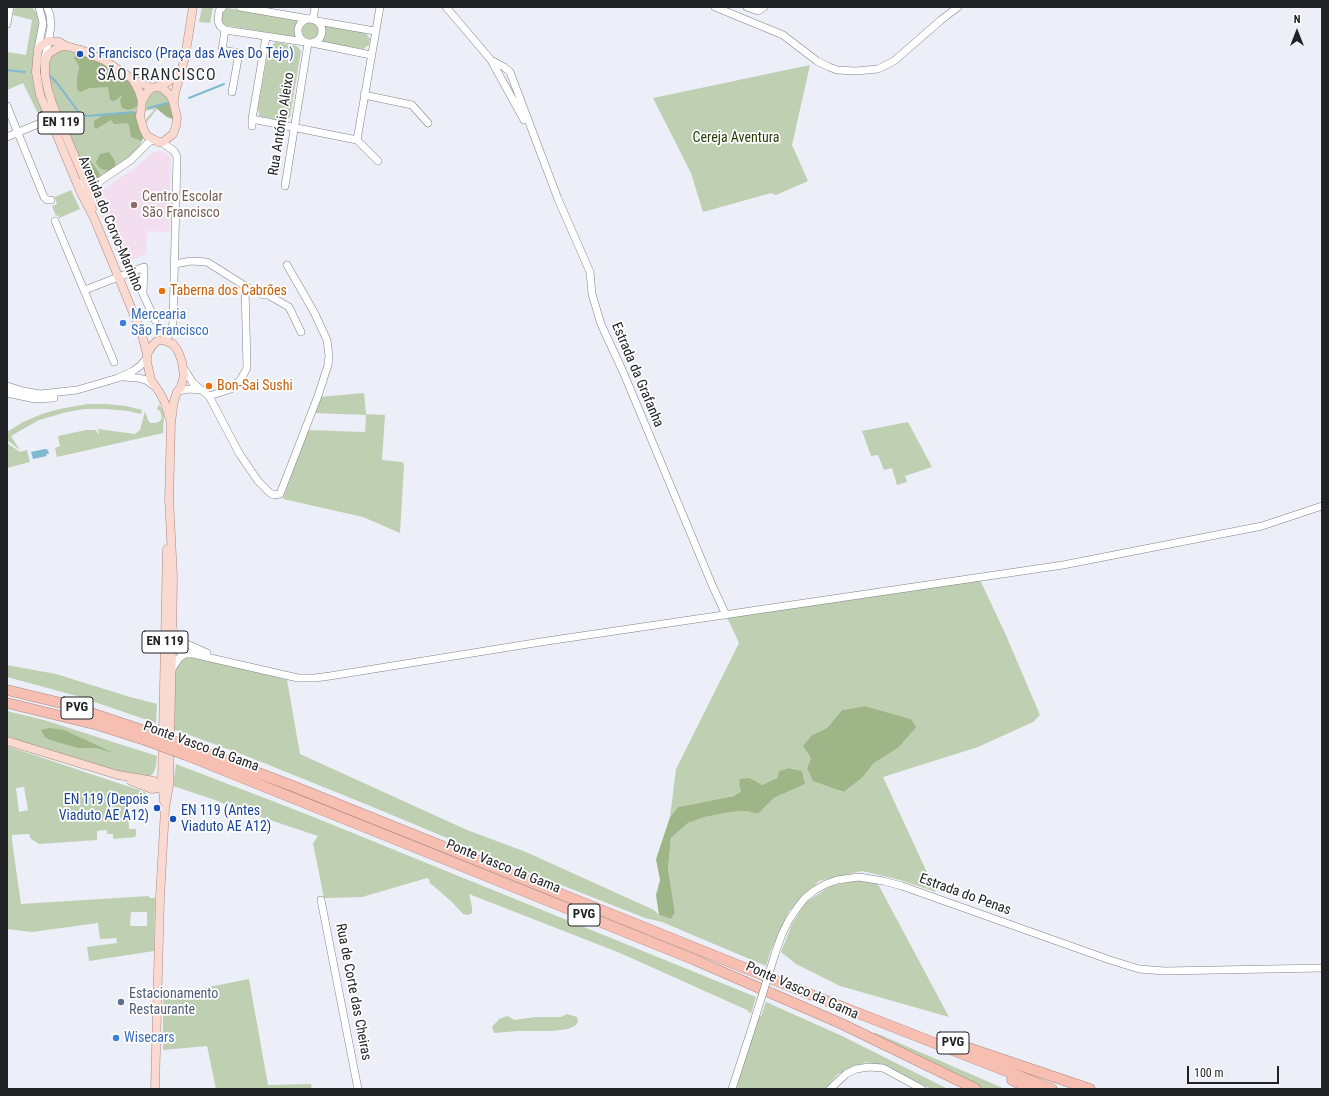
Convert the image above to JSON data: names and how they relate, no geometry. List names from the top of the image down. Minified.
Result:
{"streets":{"highway":["PVG","Ponte Vasco da Gama"],"main road":["EN 119","Avenida do Corvo-Marinho"],"street":["Rua António Aleixo","Estrada da Grafanha","Estrada do Penas","Rua de Corte das Cheiras"]},"crossings":[["EN 119","Avenida do Corvo-Marinho"]],"districts":["SÃO FRANCISCO"],"parks":["Cereja Aventura"],"places":["S Francisco (Praça das Aves Do Tejo)","Centro Escolar São Francisco","Taberna dos Cabrões","Mercearia São Francisco","Bon-Sai Sushi","EN 119 (Depois Viaduto AE A12)","EN 119 (Antes Viaduto AE A12)","Estacionamento Restaurante","Wisecars"],"scale_bar":"100 m","north":"top"}
